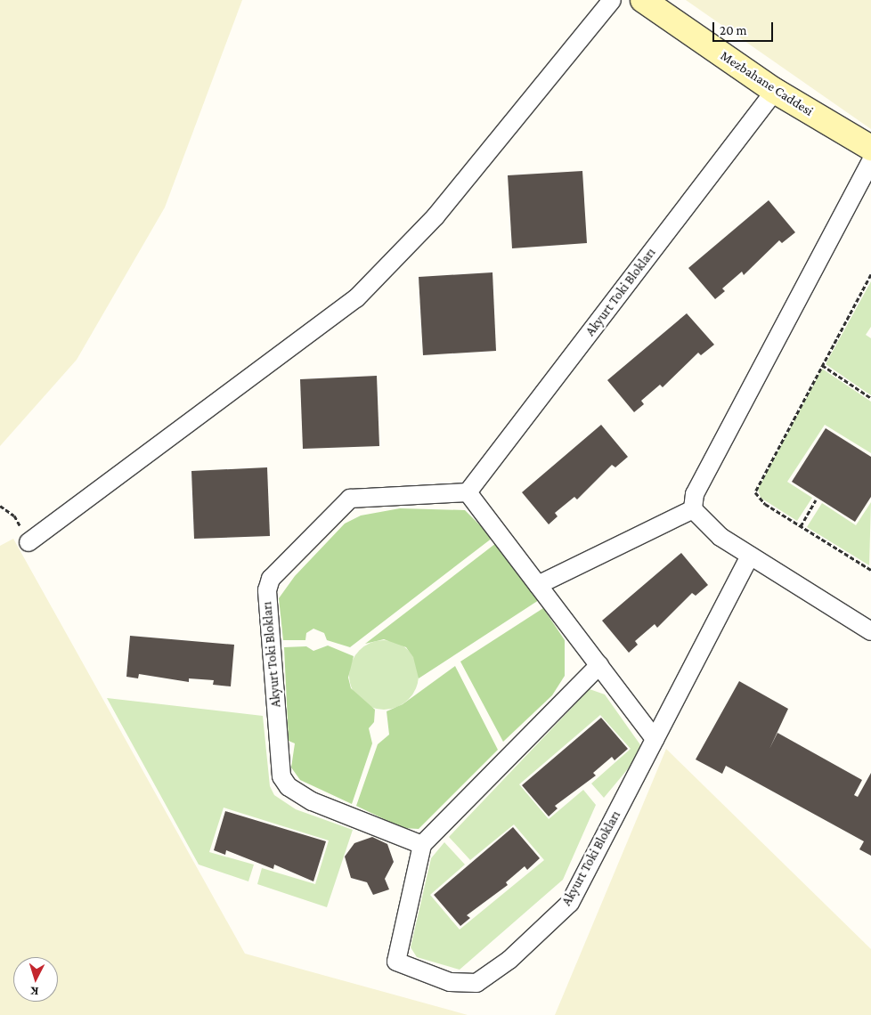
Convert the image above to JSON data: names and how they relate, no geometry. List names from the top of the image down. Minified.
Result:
{"streets":{"street":["Mezbahane Caddesi","Akyurt Toki Blokları"]},"crossings":[["Mezbahane Caddesi","Akyurt Toki Blokları"]],"scale_bar":"20 m","north":"bottom"}
